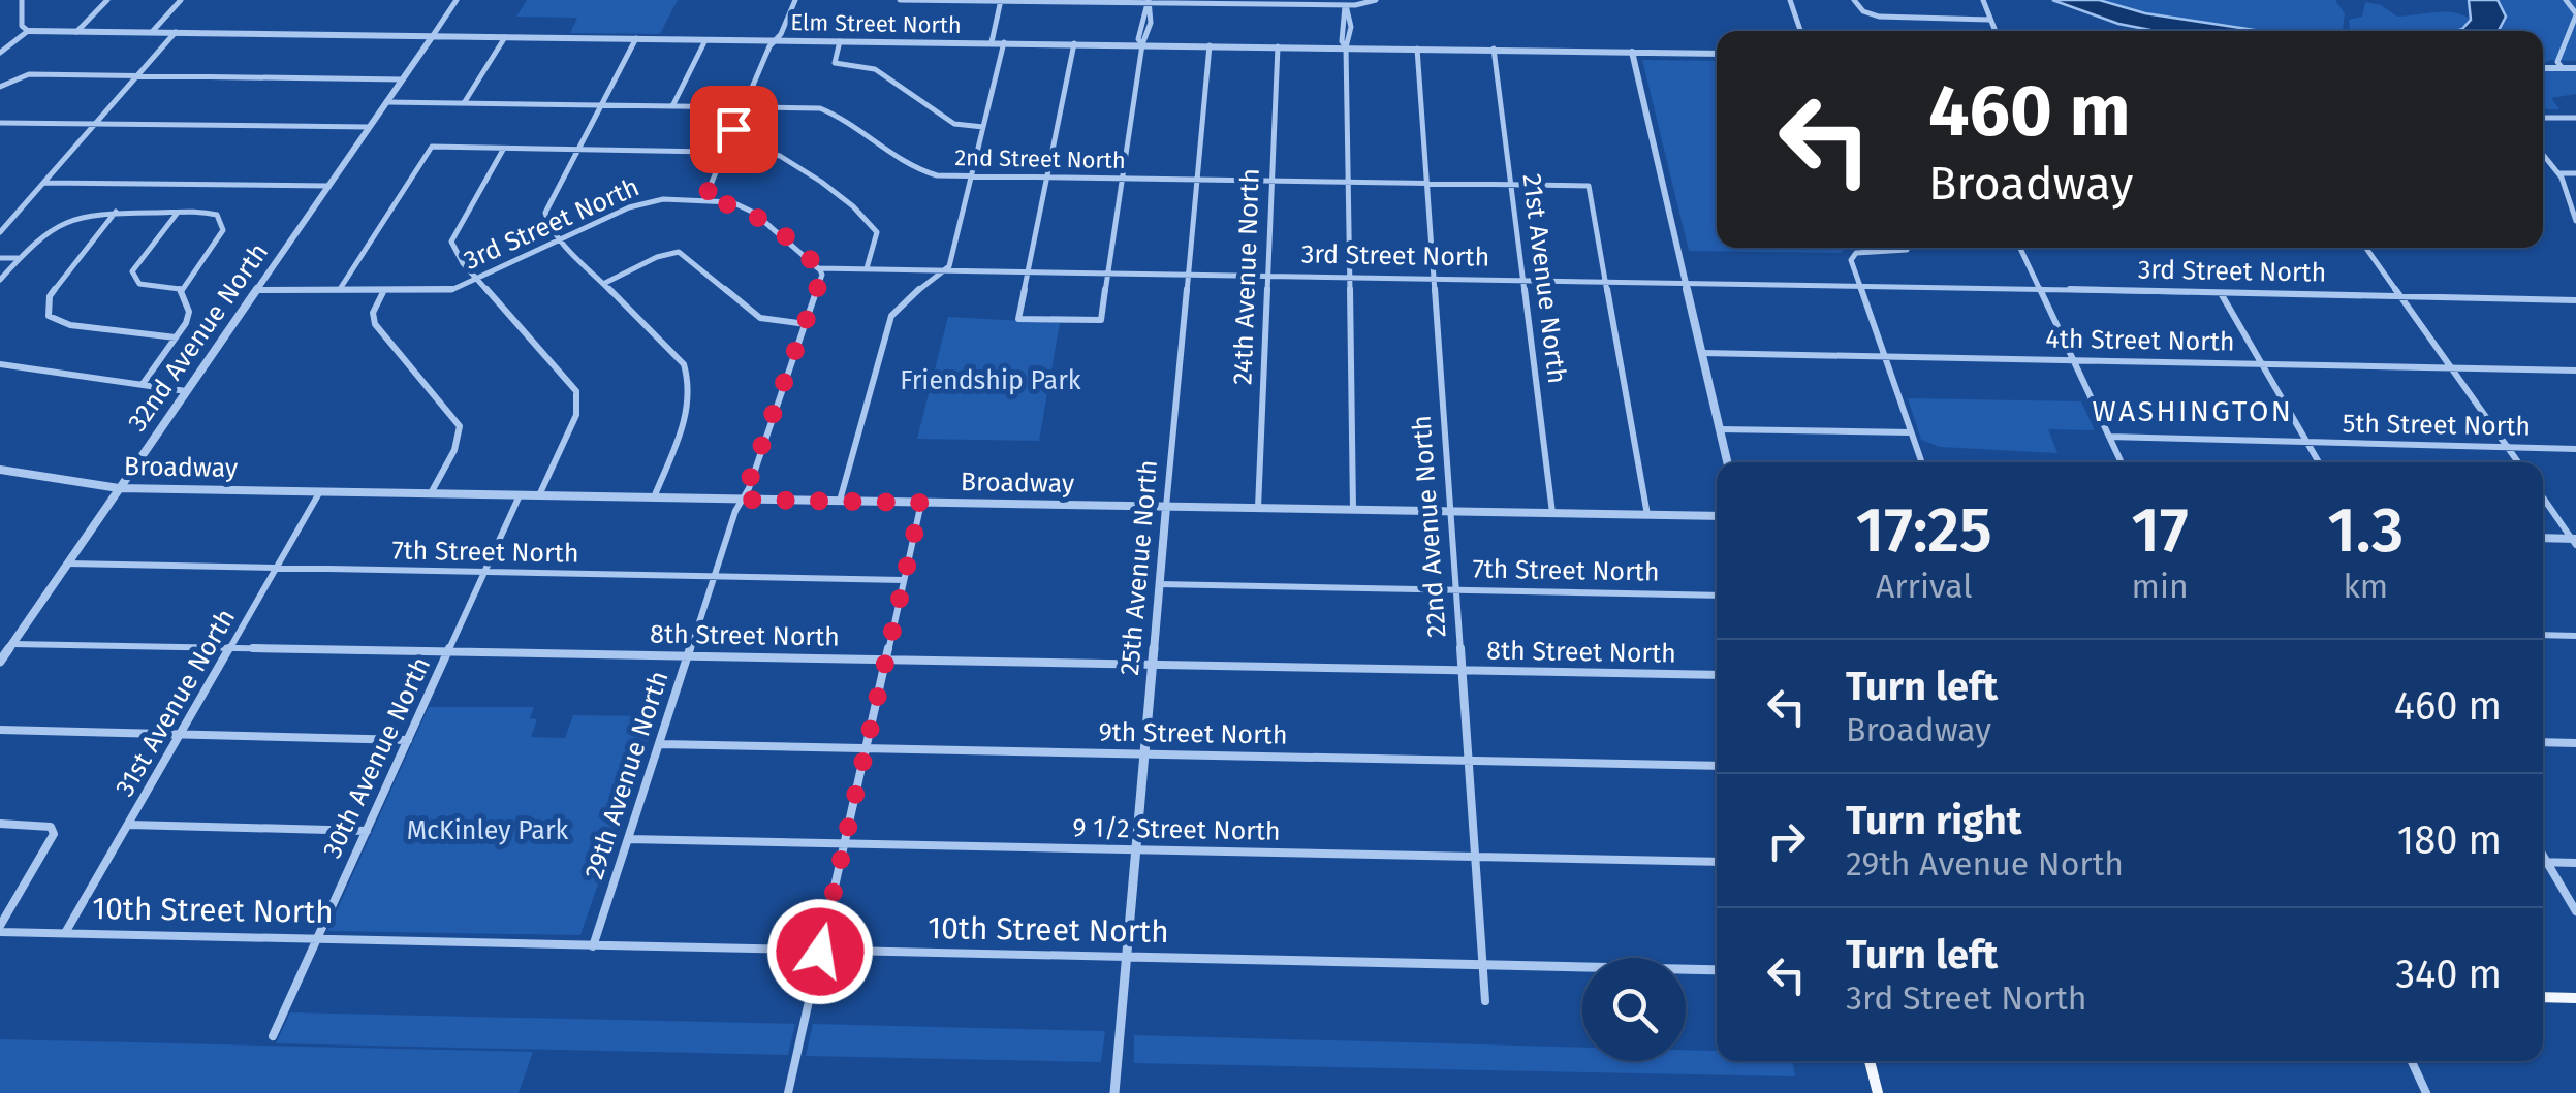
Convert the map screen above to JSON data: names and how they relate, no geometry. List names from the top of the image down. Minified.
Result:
{"streets":{"street":["Elm Street North","2nd Street North","3rd Street North","24th Avenue North","21st Avenue North","32nd Avenue North","4th Street North","5th Street North","Broadway","22nd Avenue North","7th Street North","25th Avenue North","8th Street North","31st Avenue North","9th Street North","30th Avenue North","29th Avenue North","9 1/2 Street North","10th Street North"]},"crossings":[["Elm Street North","24th Avenue North"],["Elm Street North","21st Avenue North"],["Elm Street North","32nd Avenue North"],["Elm Street North","22nd Avenue North"],["Elm Street North","25th Avenue North"],["2nd Street North","3rd Street North"],["2nd Street North","24th Avenue North"],["2nd Street North","21st Avenue North"],["2nd Street North","32nd Avenue North"],["2nd Street North","22nd Avenue North"],["2nd Street North","25th Avenue North"],["3rd Street North","24th Avenue North"],["3rd Street North","21st Avenue North"],["3rd Street North","32nd Avenue North"],["3rd Street North","22nd Avenue North"],["3rd Street North","25th Avenue North"],["3rd Street North","29th Avenue North"],["24th Avenue North","Broadway"],["21st Avenue North","Broadway"],["32nd Avenue North","Broadway"],["32nd Avenue North","7th Street North"],["32nd Avenue North","8th Street North"],["Broadway","22nd Avenue North"],["Broadway","25th Avenue North"],["Broadway","31st Avenue North"],["Broadway","30th Avenue North"],["Broadway","29th Avenue North"],["22nd Avenue North","7th Street North"],["22nd Avenue North","8th Street North"],["22nd Avenue North","9th Street North"],["22nd Avenue North","9 1/2 Street North"],["22nd Avenue North","10th Street North"],["7th Street North","25th Avenue North"],["7th Street North","31st Avenue North"],["7th Street North","30th Avenue North"],["7th Street North","29th Avenue North"],["25th Avenue North","8th Street North"],["25th Avenue North","9th Street North"],["25th Avenue North","9 1/2 Street North"],["25th Avenue North","10th Street North"],["8th Street North","31st Avenue North"],["8th Street North","30th Avenue North"],["8th Street North","29th Avenue North"],["31st Avenue North","10th Street North"],["9th Street North","29th Avenue North"],["30th Avenue North","10th Street North"],["29th Avenue North","9 1/2 Street North"],["29th Avenue North","10th Street North"]],"districts":["WASHINGTON"],"parks":["Friendship Park","McKinley Park"],"page":{"turn":["460 m","Broadway"],"eta":["17:25","Arrival","17","min","1.3","km"],"list":[{"name":"Turn left","note":"Broadway","value":"460 m"},{"name":"Turn right","note":"29th Avenue North","value":"180 m"},{"name":"Turn left","note":"3rd Street North","value":"340 m"}]}}
